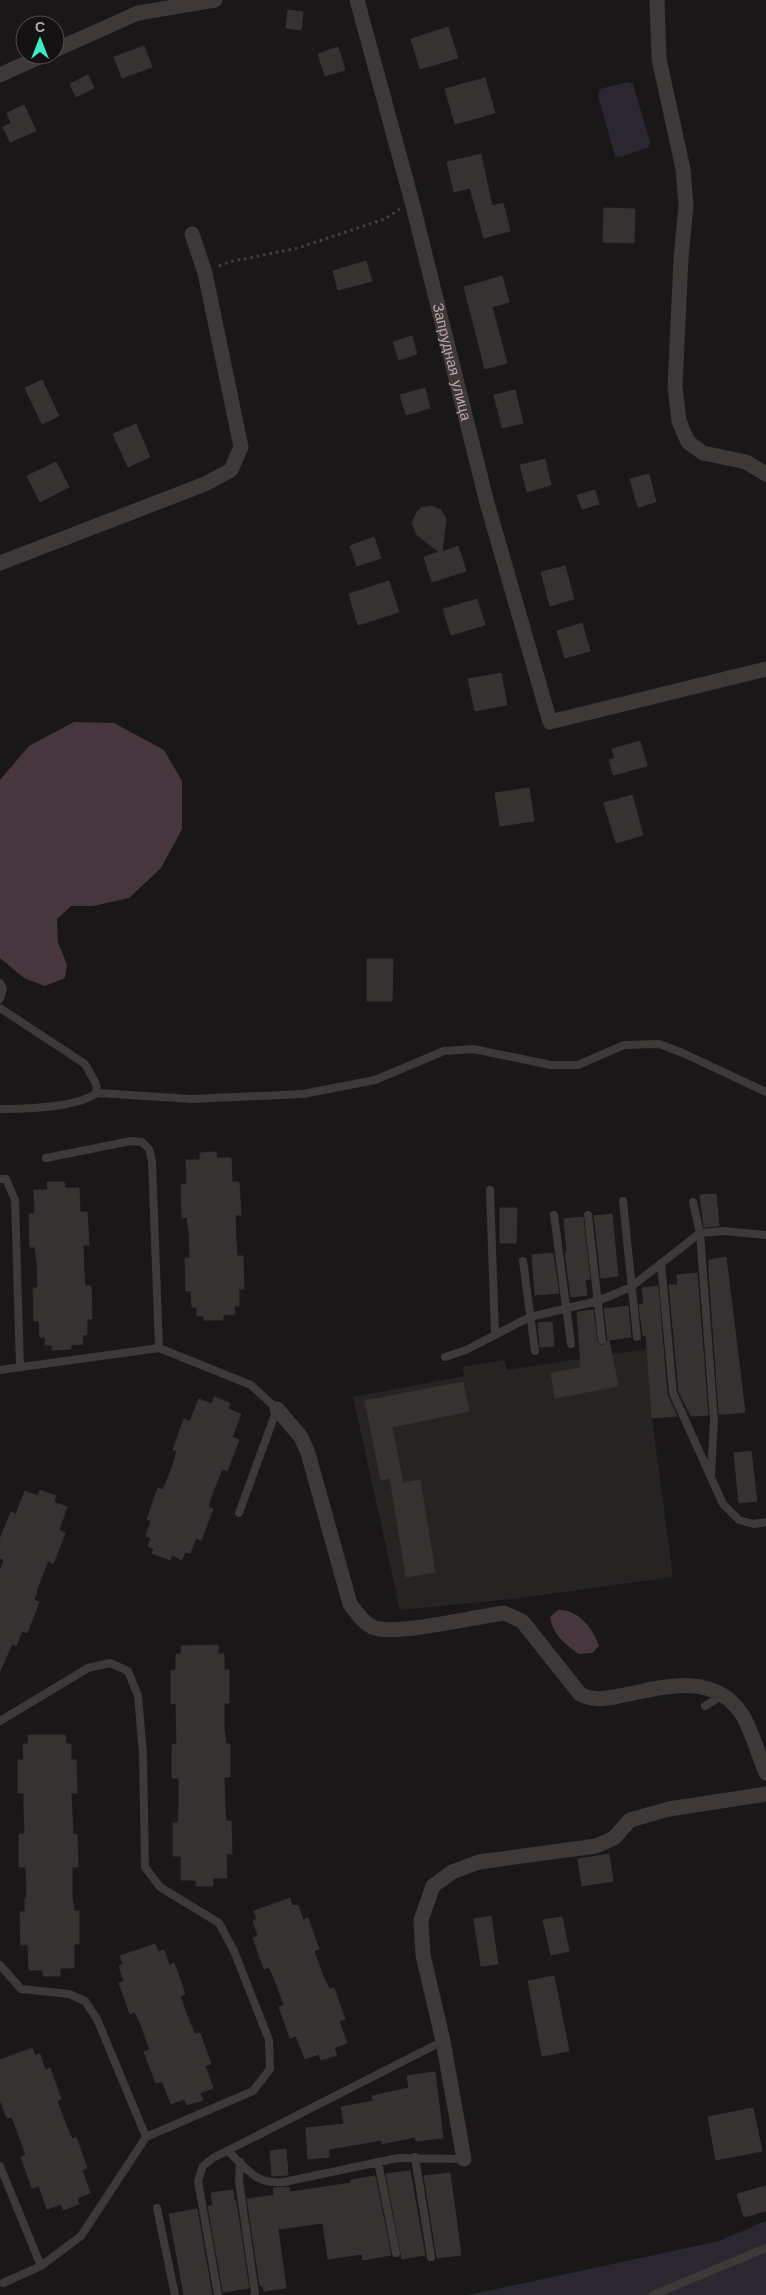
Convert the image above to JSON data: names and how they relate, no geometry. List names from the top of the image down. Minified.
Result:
{"streets":{"street":["Запрудная улица"]},"north":"top"}
